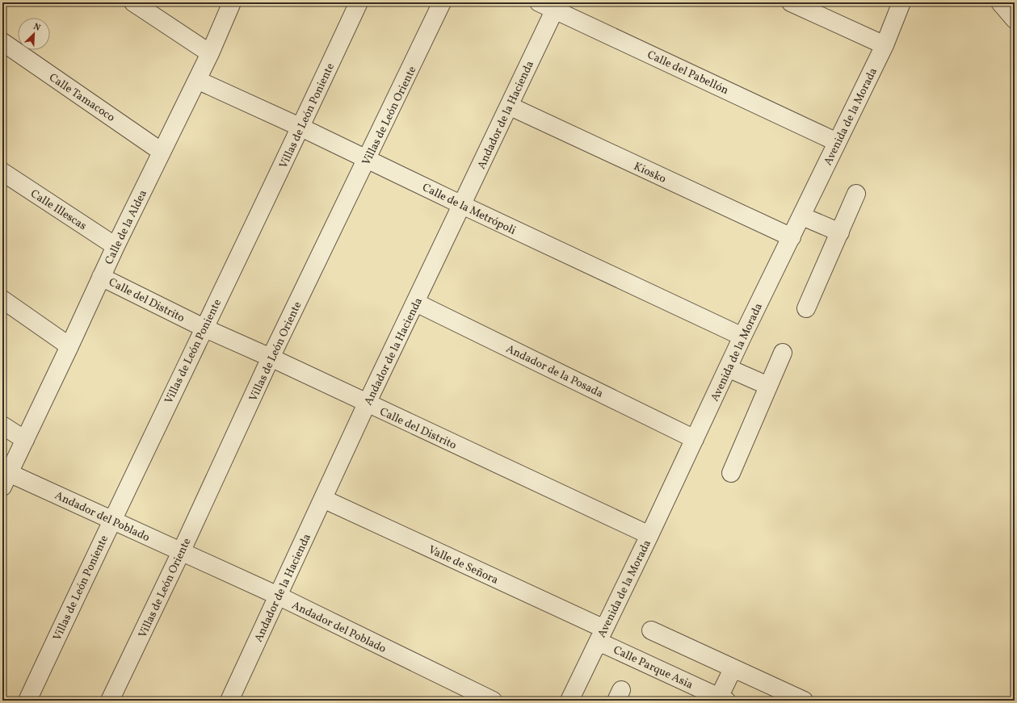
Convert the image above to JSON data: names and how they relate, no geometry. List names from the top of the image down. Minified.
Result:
{"streets":{"street":["Calle del Pabellón","Calle Tamacoco","Andador de la Hacienda","Villas de León Poniente","Villas de León Oriente","Avenida de la Morada","Kiosko","Calle de la Metrópoli","Calle Illescas","Calle de la Aldea","Calle del Distrito","Andador de la Posada","Andador del Poblado","Valle de Señora","Calle Parque Asia"]},"crossings":[["Calle del Pabellón","Andador de la Hacienda"],["Calle del Pabellón","Avenida de la Morada"],["Calle Tamacoco","Calle de la Aldea"],["Andador de la Hacienda","Kiosko"],["Andador de la Hacienda","Calle de la Metrópoli"],["Andador de la Hacienda","Calle del Distrito"],["Andador de la Hacienda","Andador de la Posada"],["Andador de la Hacienda","Andador del Poblado"],["Andador de la Hacienda","Valle de Señora"],["Villas de León Poniente","Calle de la Metrópoli"],["Villas de León Poniente","Calle del Distrito"],["Villas de León Poniente","Andador del Poblado"],["Villas de León Oriente","Calle de la Metrópoli"],["Villas de León Oriente","Calle del Distrito"],["Villas de León Oriente","Andador del Poblado"],["Avenida de la Morada","Kiosko"],["Avenida de la Morada","Calle de la Metrópoli"],["Avenida de la Morada","Calle del Distrito"],["Avenida de la Morada","Andador de la Posada"],["Avenida de la Morada","Valle de Señora"],["Avenida de la Morada","Calle Parque Asia"],["Calle de la Metrópoli","Calle de la Aldea"],["Calle Illescas","Calle de la Aldea"],["Calle de la Aldea","Calle del Distrito"],["Calle de la Aldea","Andador del Poblado"],["Valle de Señora","Calle Parque Asia"]],"north":"top right"}
